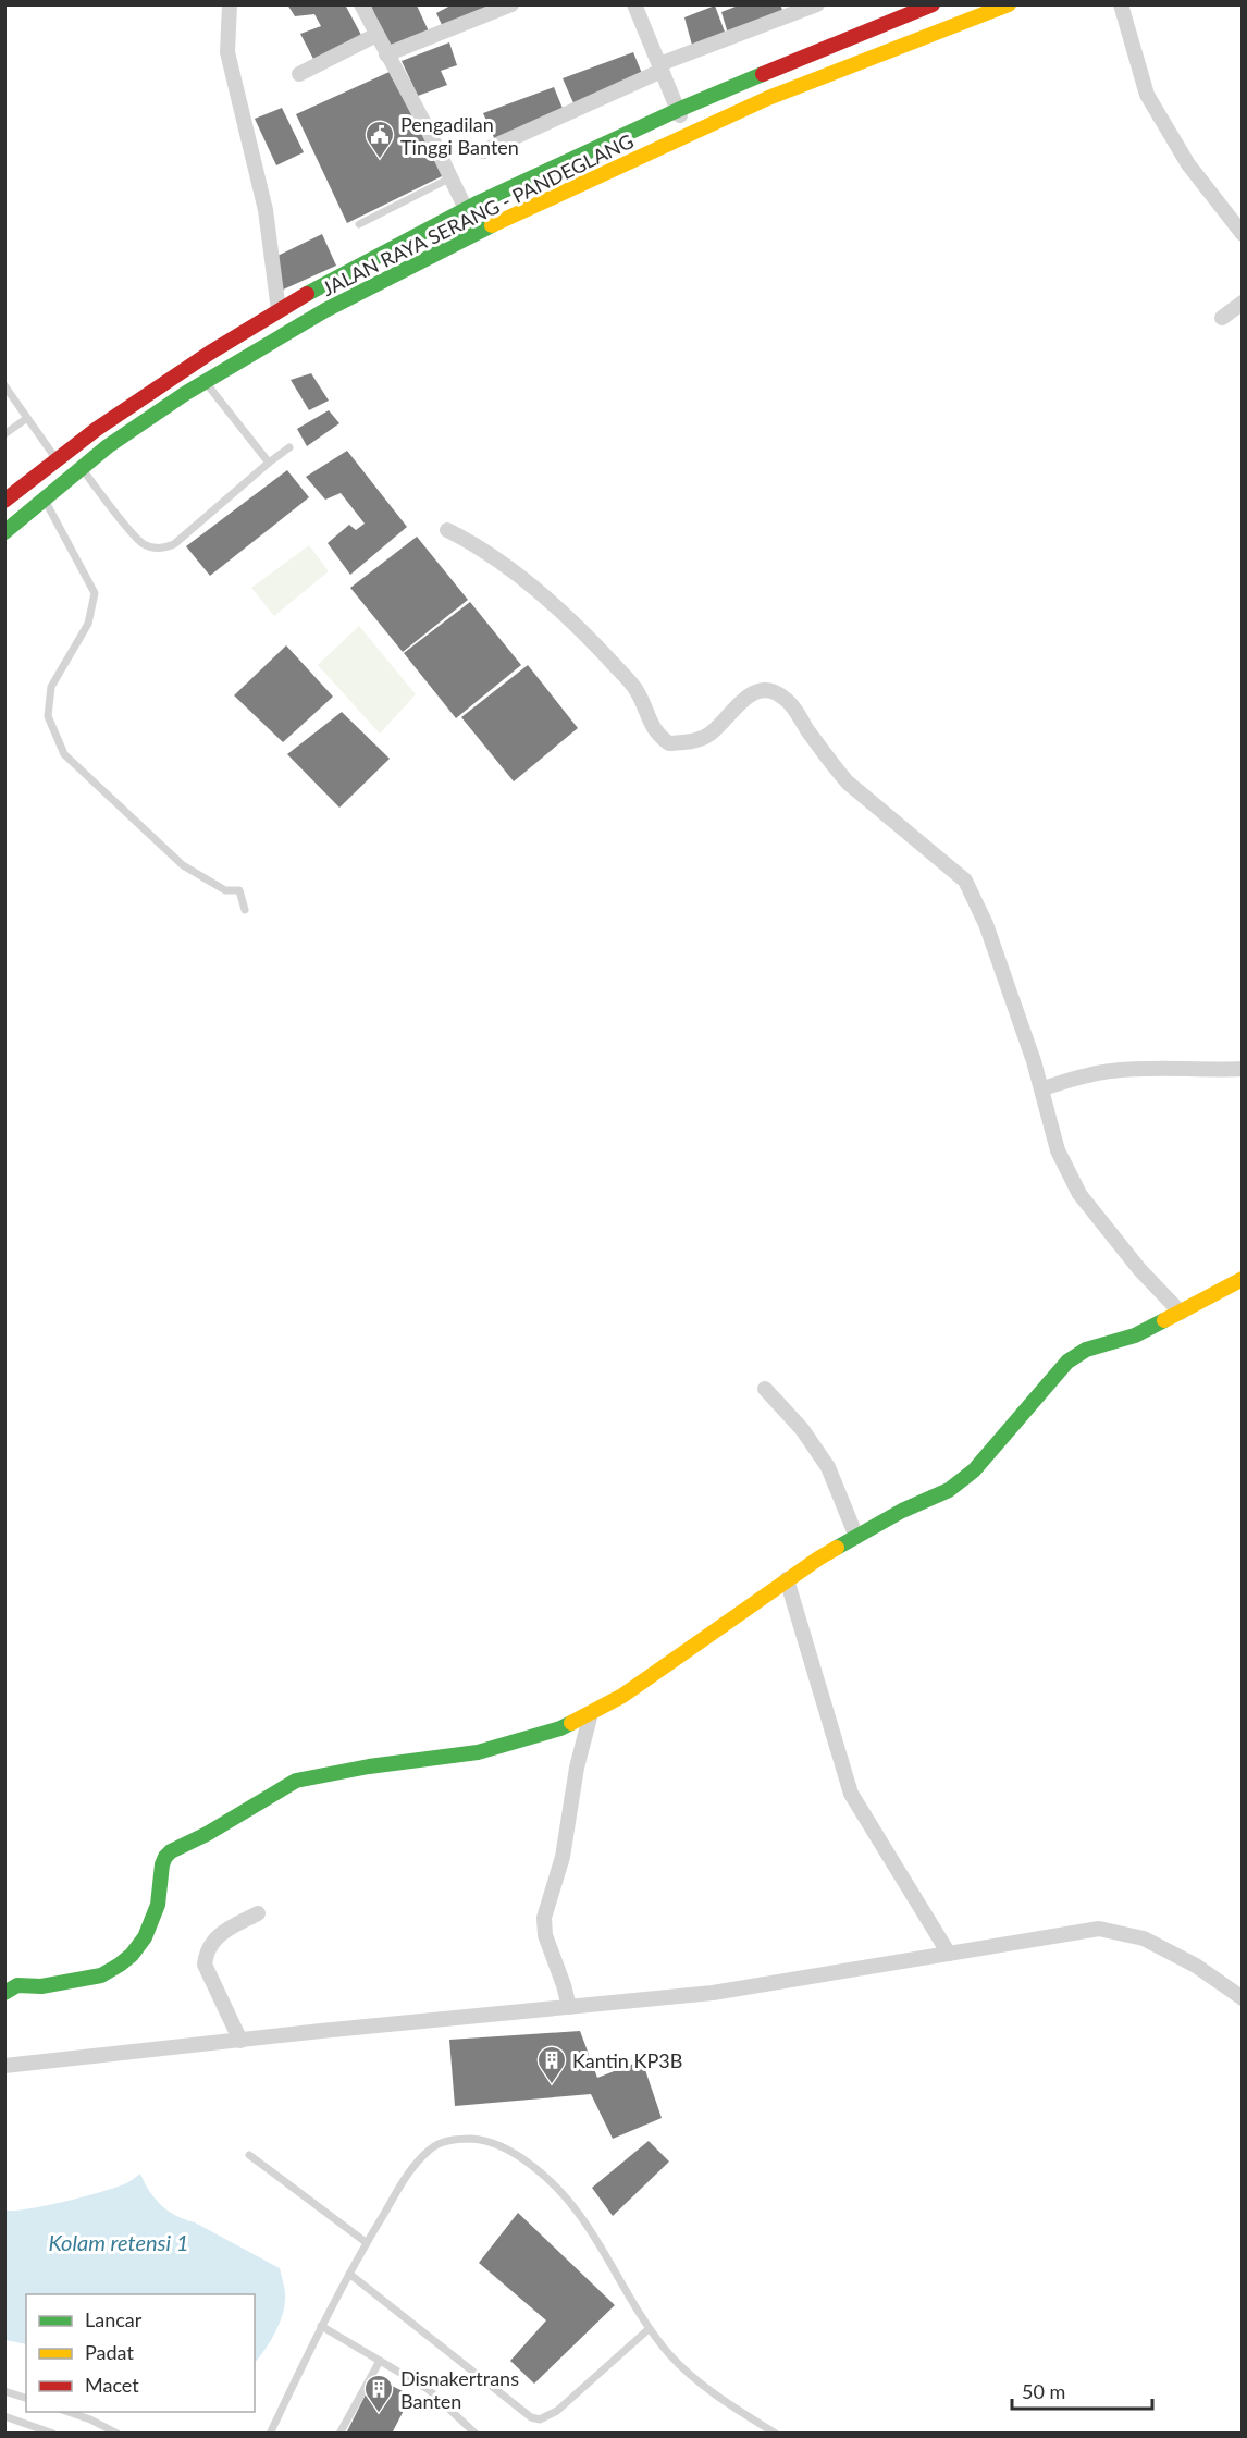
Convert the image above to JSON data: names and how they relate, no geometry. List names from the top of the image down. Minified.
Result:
{"streets":{"main road":["JALAN RAYA SERANG - PANDEGLANG"]},"water":["Kolam retensi 1"],"places":{"public building":["Pengadilan Tinggi Banten"],"building":["Kantin KP3B","Disnakertrans Banten"]},"legend":["Lancar","Padat","Macet"],"scale_bar":"50 m"}
